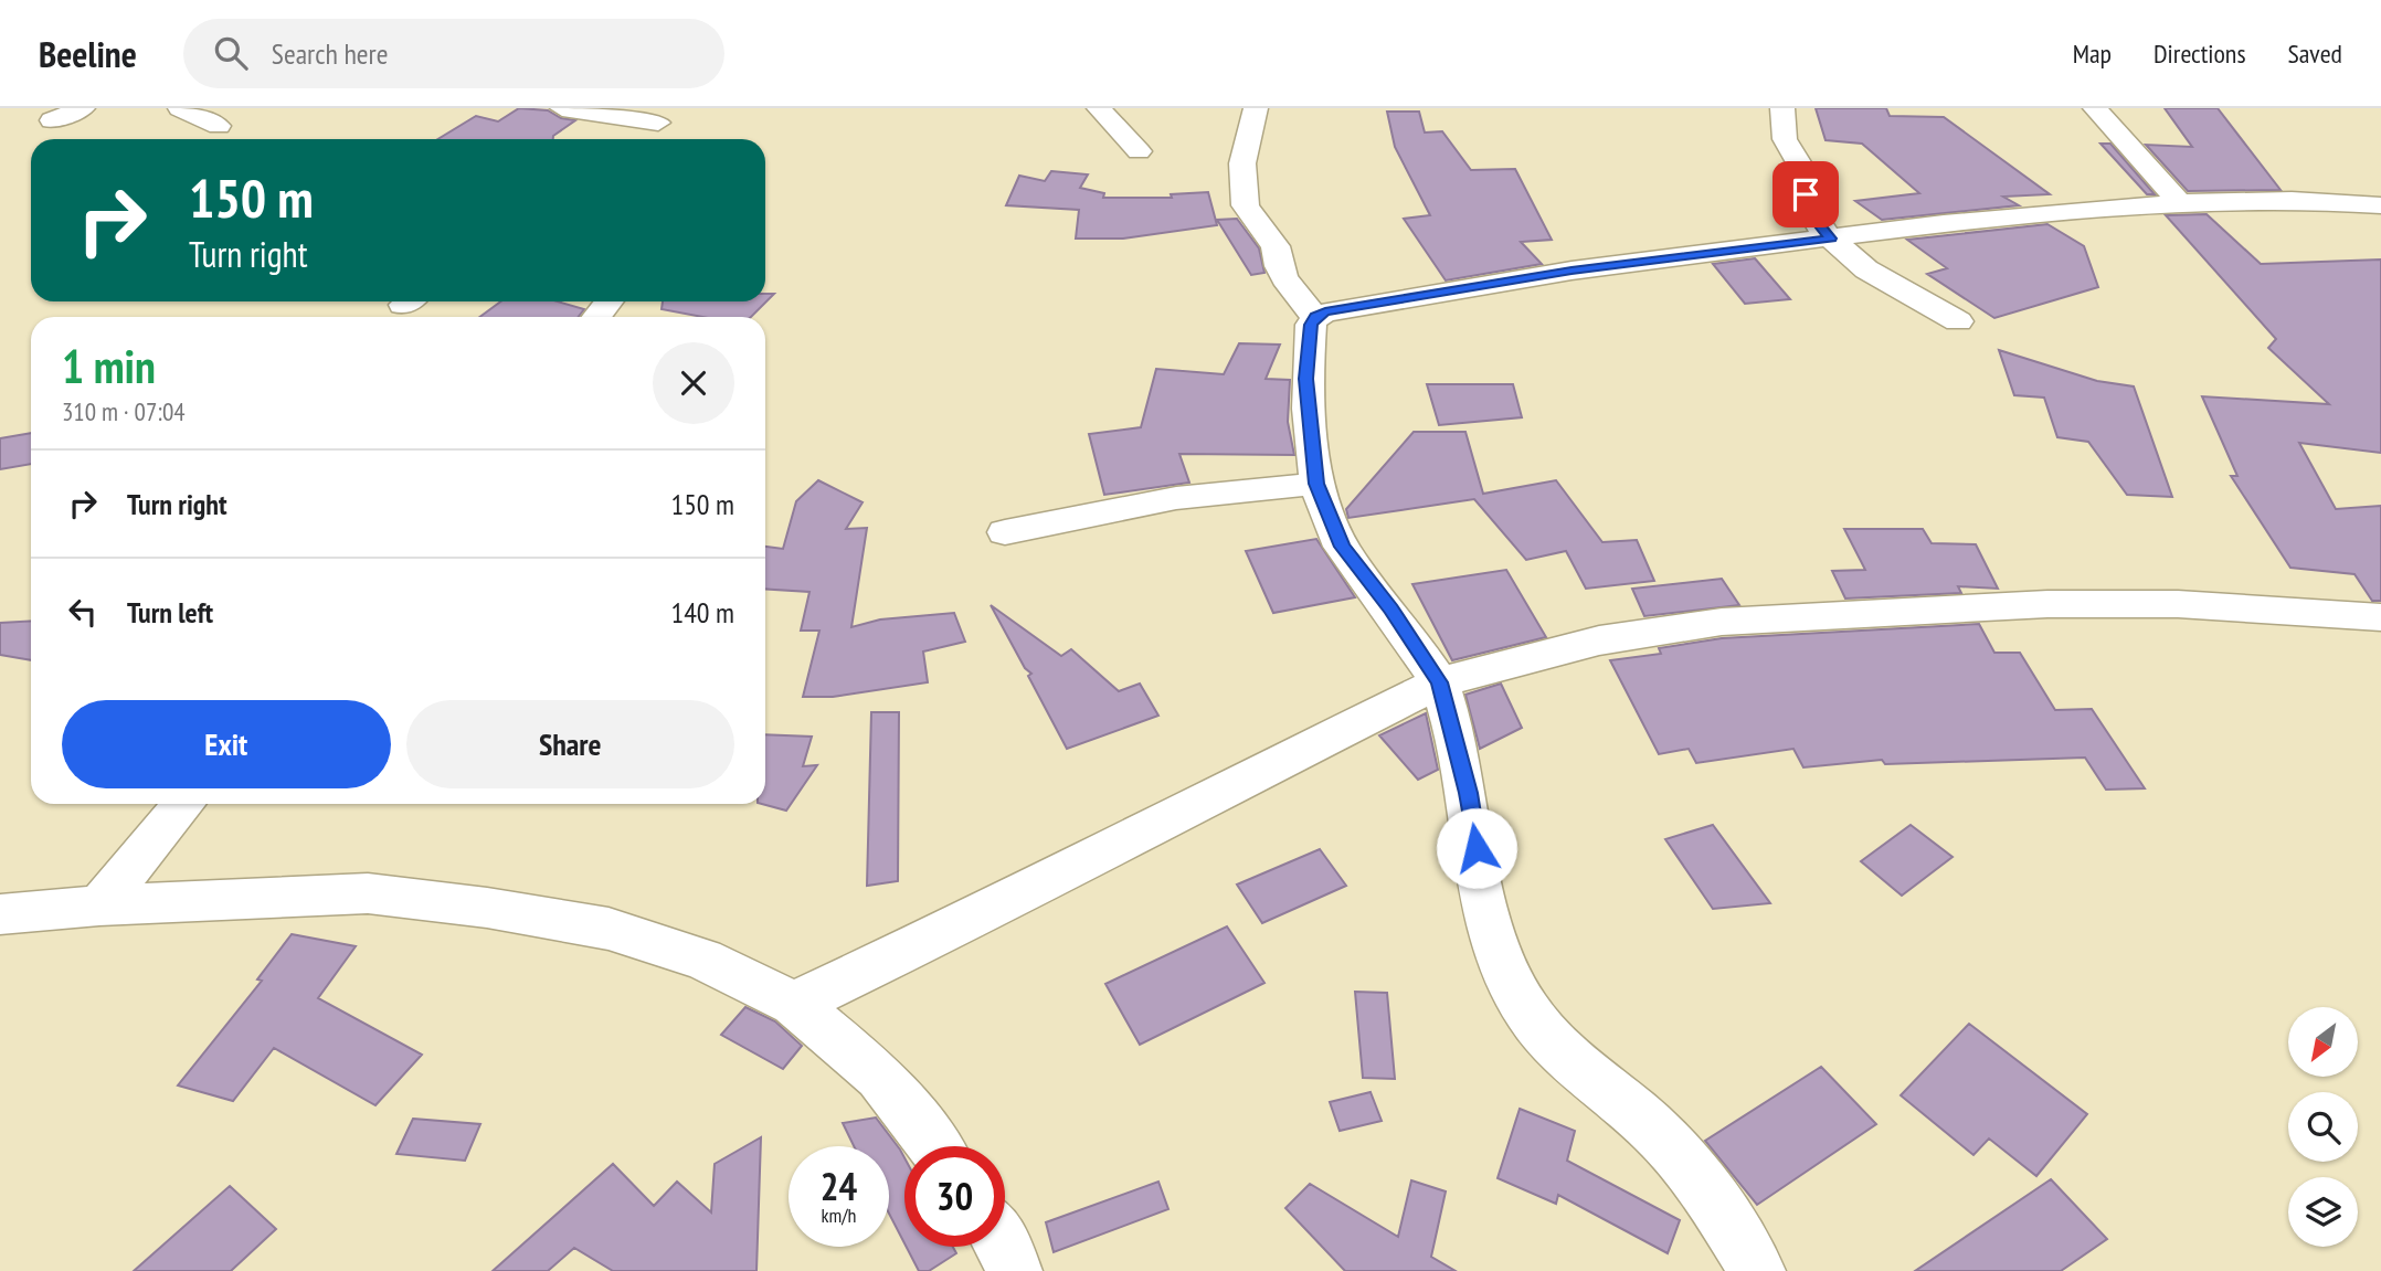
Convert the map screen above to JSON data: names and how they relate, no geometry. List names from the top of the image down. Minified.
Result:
{"north":"bottom left","page":{"header":"Beeline","search":"Search here","nav":["Map","Directions","Saved"],"turn":["150 m","Turn right"],"heading":["1 min","310 m · 07:04"],"list":[{"name":"Turn right","value":"150 m"},{"name":"Turn left","value":"140 m"}],"buttons":["Exit","Share"],"speed":"24 km/h","limit":"30"}}
